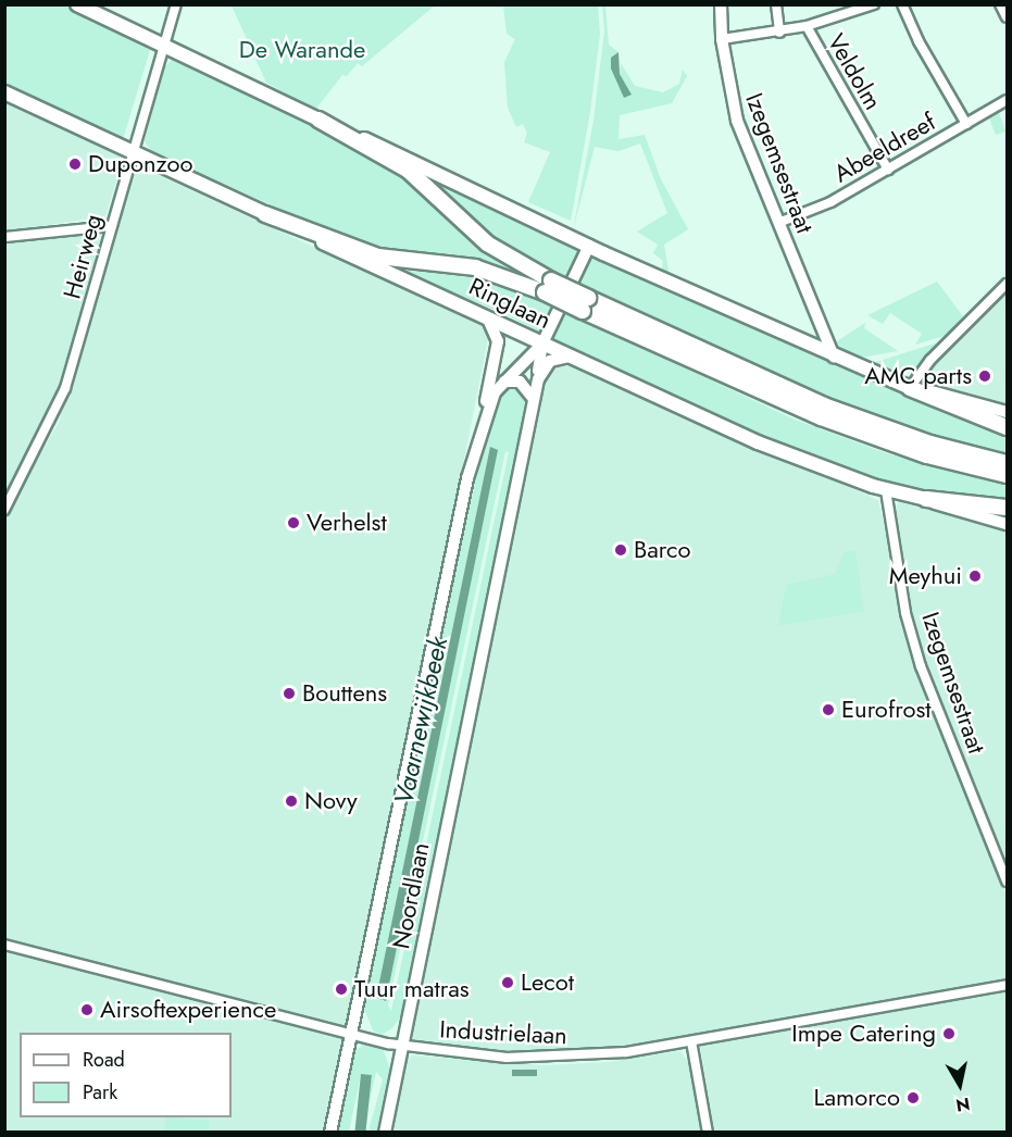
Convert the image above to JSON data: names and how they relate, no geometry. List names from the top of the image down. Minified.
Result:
{"streets":{"main road":["Ringlaan"],"street":["Veldolm","Abeeldreef","Izegemsestraat","Heirweg","Noordlaan","Industrielaan"]},"crossings":[["Veldolm","Abeeldreef"],["Abeeldreef","Izegemsestraat"],["Izegemsestraat","Ringlaan"],["Heirweg","Ringlaan"],["Ringlaan","Noordlaan"],["Noordlaan","Industrielaan"]],"water":["Vaarnewijkbeek"],"parks":["De Warande"],"places":["Duponzoo","AMC parts","Verhelst","Barco","Meyhui","Bouttens","Eurofrost","Novy","Lecot","Tuur matras","Airsoftexperience","Impe Catering","Lamorco"],"legend":["Road","Park"],"north":"bottom"}
